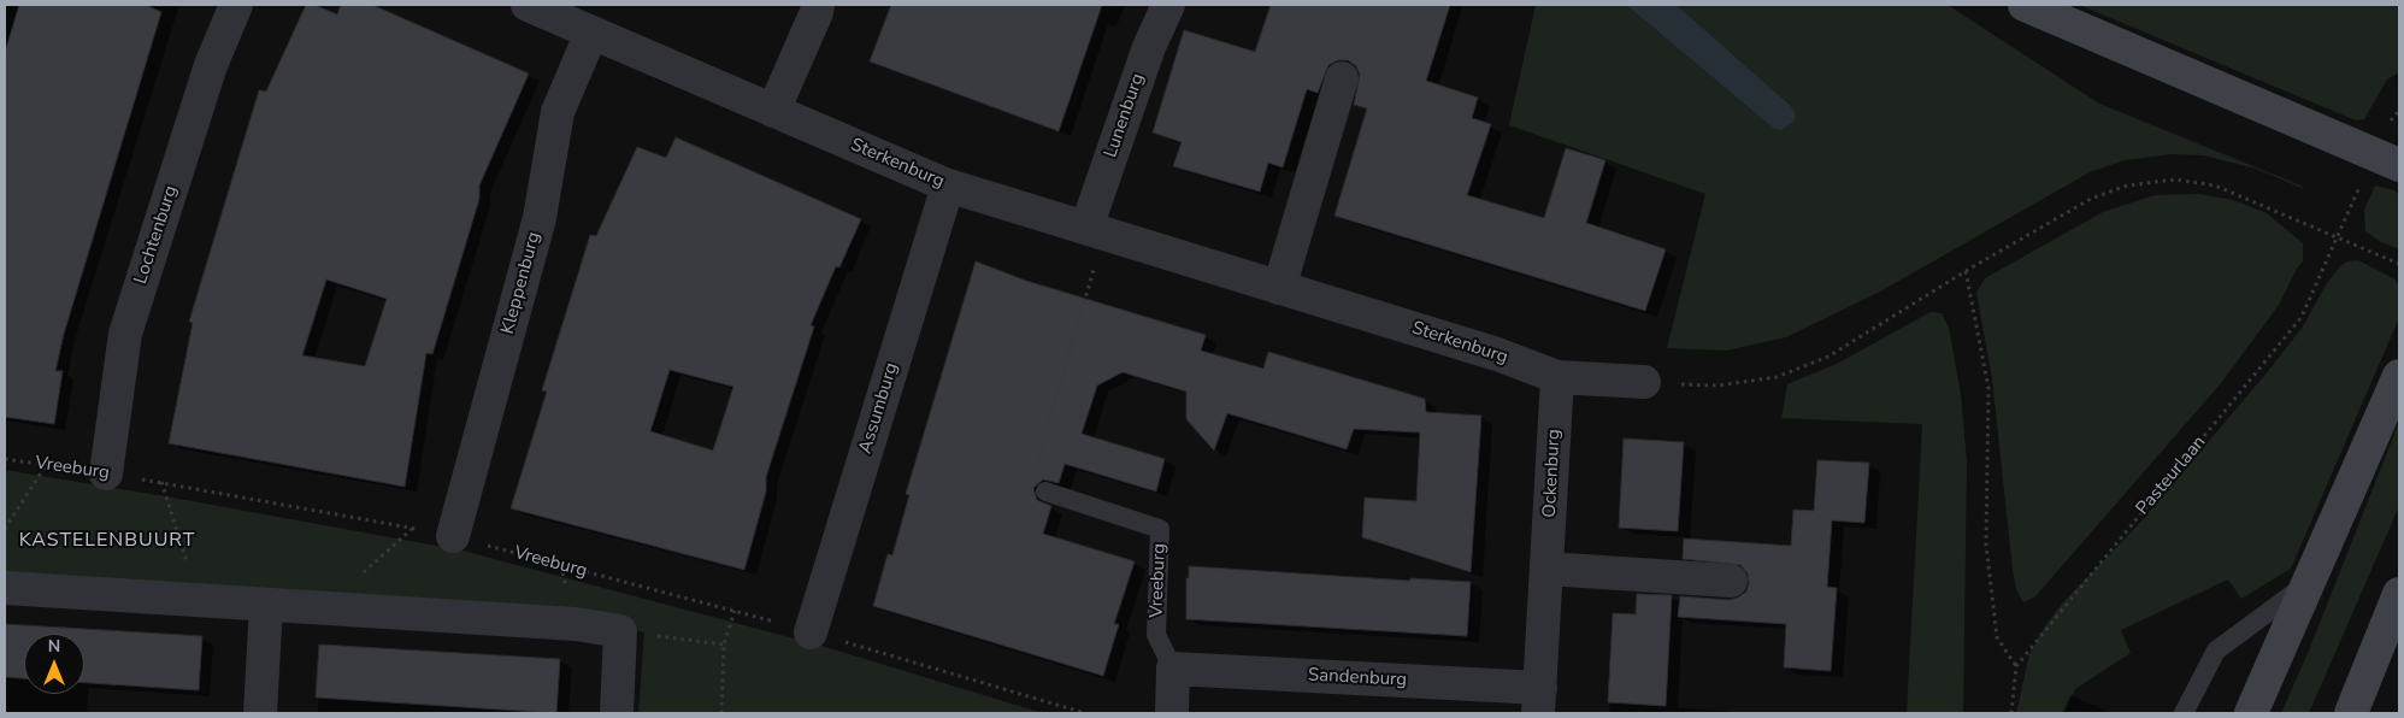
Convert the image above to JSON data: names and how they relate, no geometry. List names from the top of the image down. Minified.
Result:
{"streets":{"street":["Lunenburg","Sterkenburg","Lochtenburg","Kleppenburg","Assumburg","Vreeburg","Ockenburg","Sandenburg"],"path":["Pasteurlaan"]},"crossings":[["Lunenburg","Sterkenburg"],["Sterkenburg","Kleppenburg"],["Sterkenburg","Assumburg"],["Sterkenburg","Ockenburg"],["Lochtenburg","Vreeburg"],["Kleppenburg","Vreeburg"],["Assumburg","Vreeburg"],["Vreeburg","Sandenburg"],["Ockenburg","Sandenburg"]],"districts":["KASTELENBUURT"],"north":"top"}
